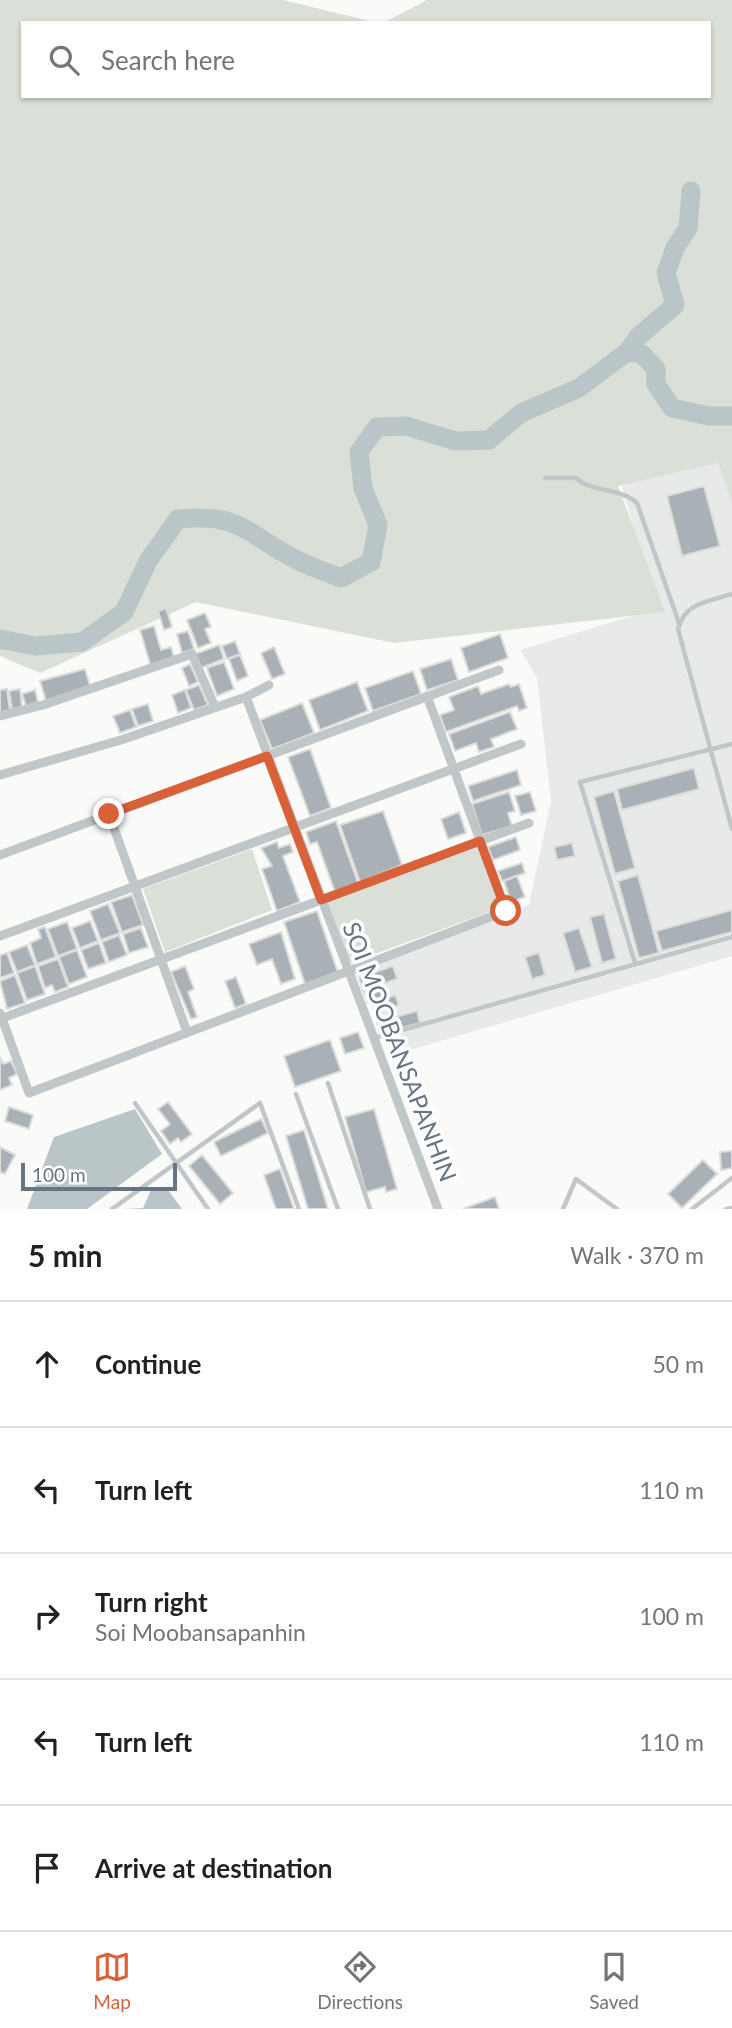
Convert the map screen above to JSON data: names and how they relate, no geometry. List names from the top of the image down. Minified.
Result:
{"streets":{"street":["SOI MOOBANSAPANHIN"]},"scale_bar":"100 m","page":{"search":"Search here","scale":"100 m","heading":["5 min","Walk · 370 m"],"list":[["Continue","50 m"],["Turn left","110 m"],["Turn right","Soi Moobansapanhin","100 m"],["Turn left","110 m"],"Arrive at destination"],"nav":["Map","Directions","Saved"]}}
